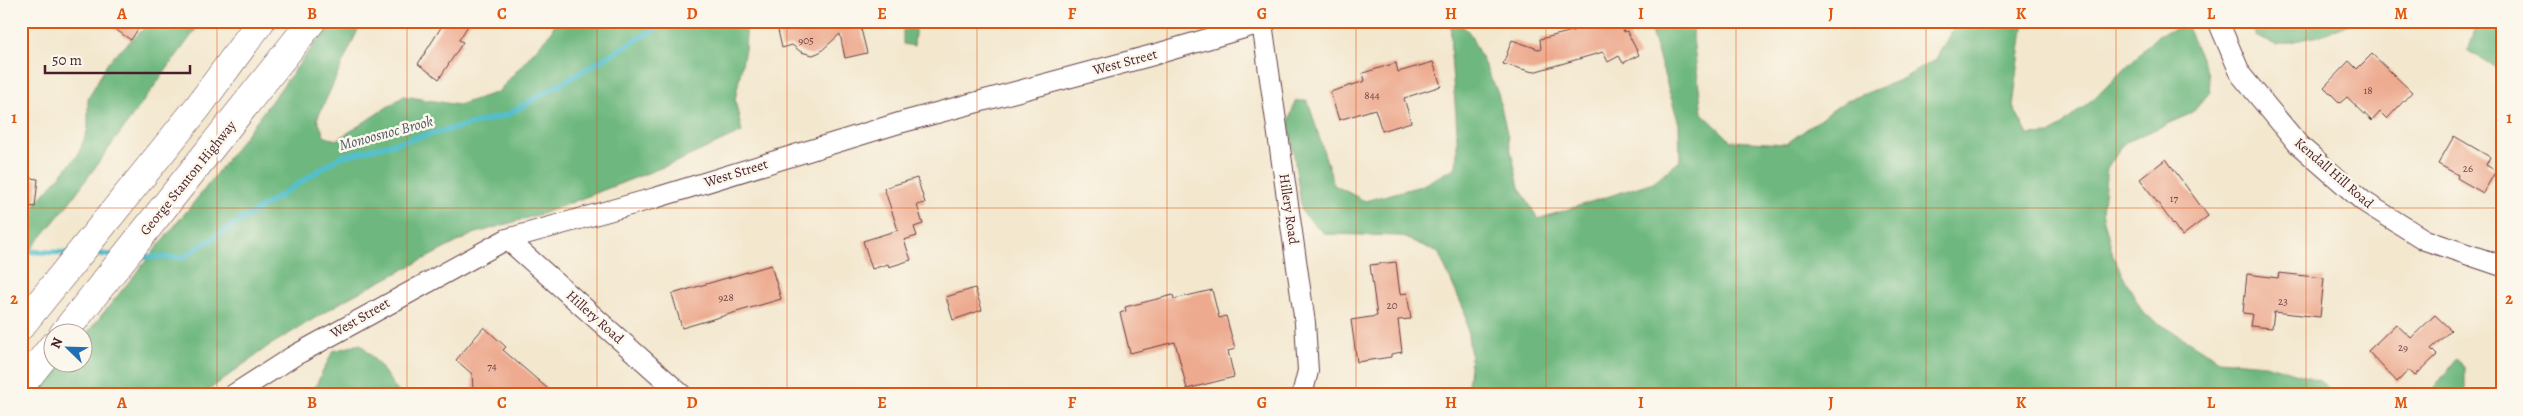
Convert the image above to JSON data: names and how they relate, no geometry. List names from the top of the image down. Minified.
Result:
{"streets":{"highway":["George Stanton Highway"],"street":["West Street","Kendall Hill Road","Hillery Road"]},"crossings":[["West Street","Hillery Road"]],"water":["Monoosnoc Brook"],"house_numbers":["905","18","844","26","17","928","23","20","29","74"],"scale_bar":"50 m","north":"top left","grid":{"columns":["A","B","C","D","E","F","G","H","I","J","K","L","M"],"rows":["1","2"]}}
